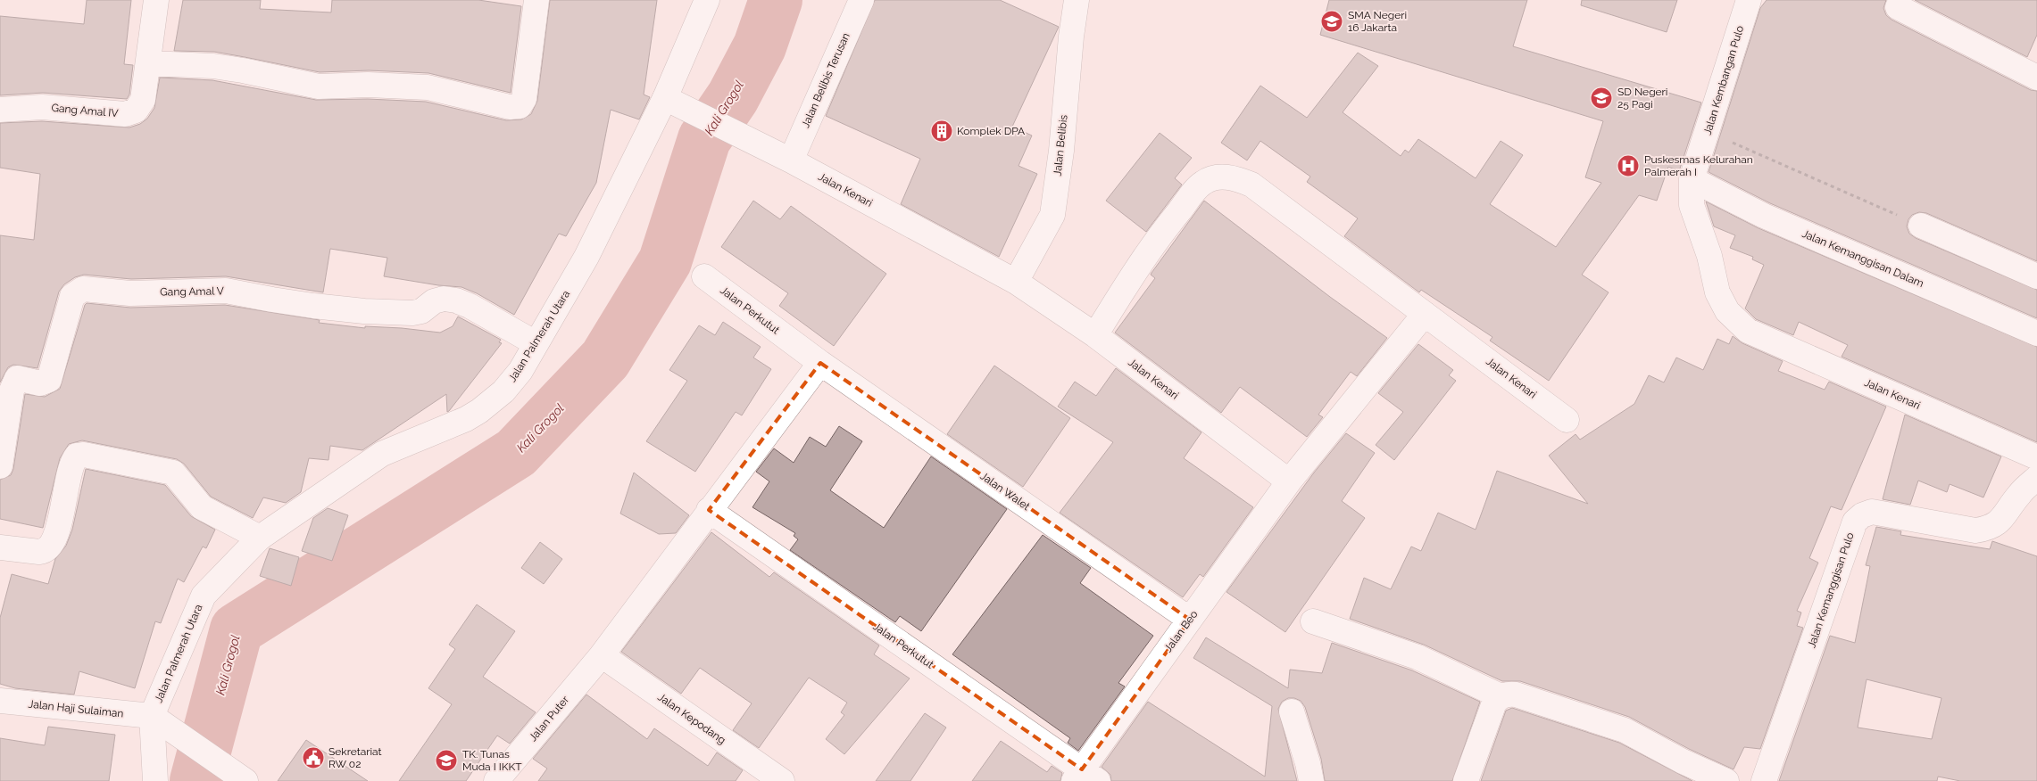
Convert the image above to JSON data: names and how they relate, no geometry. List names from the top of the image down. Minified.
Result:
{"streets":{"street":["Jalan Belibis Terusan","Jalan Kembangan Pulo","Gang Amal IV","Jalan Belibis","Jalan Kenari","Jalan Kemanggisan Dalam","Gang Amal V","Jalan Perkutut","Jalan Palmerah Utara","Jalan Walet","Jalan Kemanggisan Pulo","Jalan Beo","Jalan Haji Sulaiman","Jalan Puter","Jalan Kepodang"]},"crossings":[["Jalan Belibis Terusan","Jalan Kenari"],["Jalan Kembangan Pulo","Jalan Kenari"],["Jalan Kembangan Pulo","Jalan Kemanggisan Dalam"],["Jalan Belibis","Jalan Kenari"],["Jalan Kenari","Jalan Palmerah Utara"],["Jalan Kenari","Jalan Beo"],["Gang Amal V","Jalan Palmerah Utara"],["Jalan Perkutut","Jalan Walet"],["Jalan Perkutut","Jalan Beo"],["Jalan Palmerah Utara","Jalan Haji Sulaiman"],["Jalan Walet","Jalan Beo"],["Jalan Puter","Jalan Kepodang"]],"water":["Kali Grogol"],"places":{"school or university":["SMA Negeri 16 Jakarta","SD Negeri 25 Pagi","TK. Tunas Muda I IKKT"],"building":["Komplek DPA"],"hospital":["Puskesmas Kelurahan Palmerah I"],"public building":["Sekretariat RW 02"]}}
